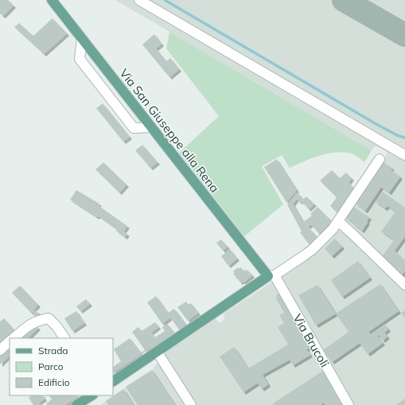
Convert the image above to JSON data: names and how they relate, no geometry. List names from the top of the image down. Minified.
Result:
{"streets":{"main road":["Via San Giuseppe alla Rena"],"street":["Via Brucoli"]},"crossings":[["Via San Giuseppe alla Rena","Via Brucoli"]],"legend":["Strada","Parco","Edificio"]}
